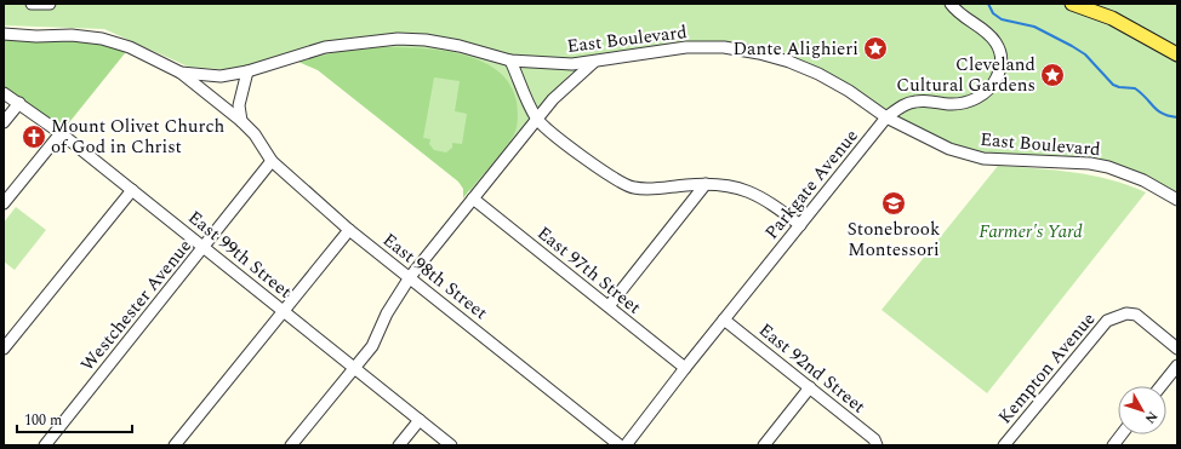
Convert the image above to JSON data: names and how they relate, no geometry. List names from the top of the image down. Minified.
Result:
{"streets":{"street":["East Boulevard","Parkgate Avenue","East 99th Street","East 97th Street","East 98th Street","Westchester Avenue","East 92nd Street","Kempton Avenue"]},"crossings":[["East Boulevard","Parkgate Avenue"],["East Boulevard","East 98th Street"],["Parkgate Avenue","East 97th Street"],["Parkgate Avenue","East 92nd Street"],["East 99th Street","Westchester Avenue"],["East 98th Street","Westchester Avenue"]],"parks":["Farmer's Yard"],"places":{"place":["Dante Alighieri","Cleveland Cultural Gardens"],"church":["Mount Olivet Church of God in Christ"],"school or university":["Stonebrook Montessori"]},"scale_bar":"100 m","north":"bottom right"}
